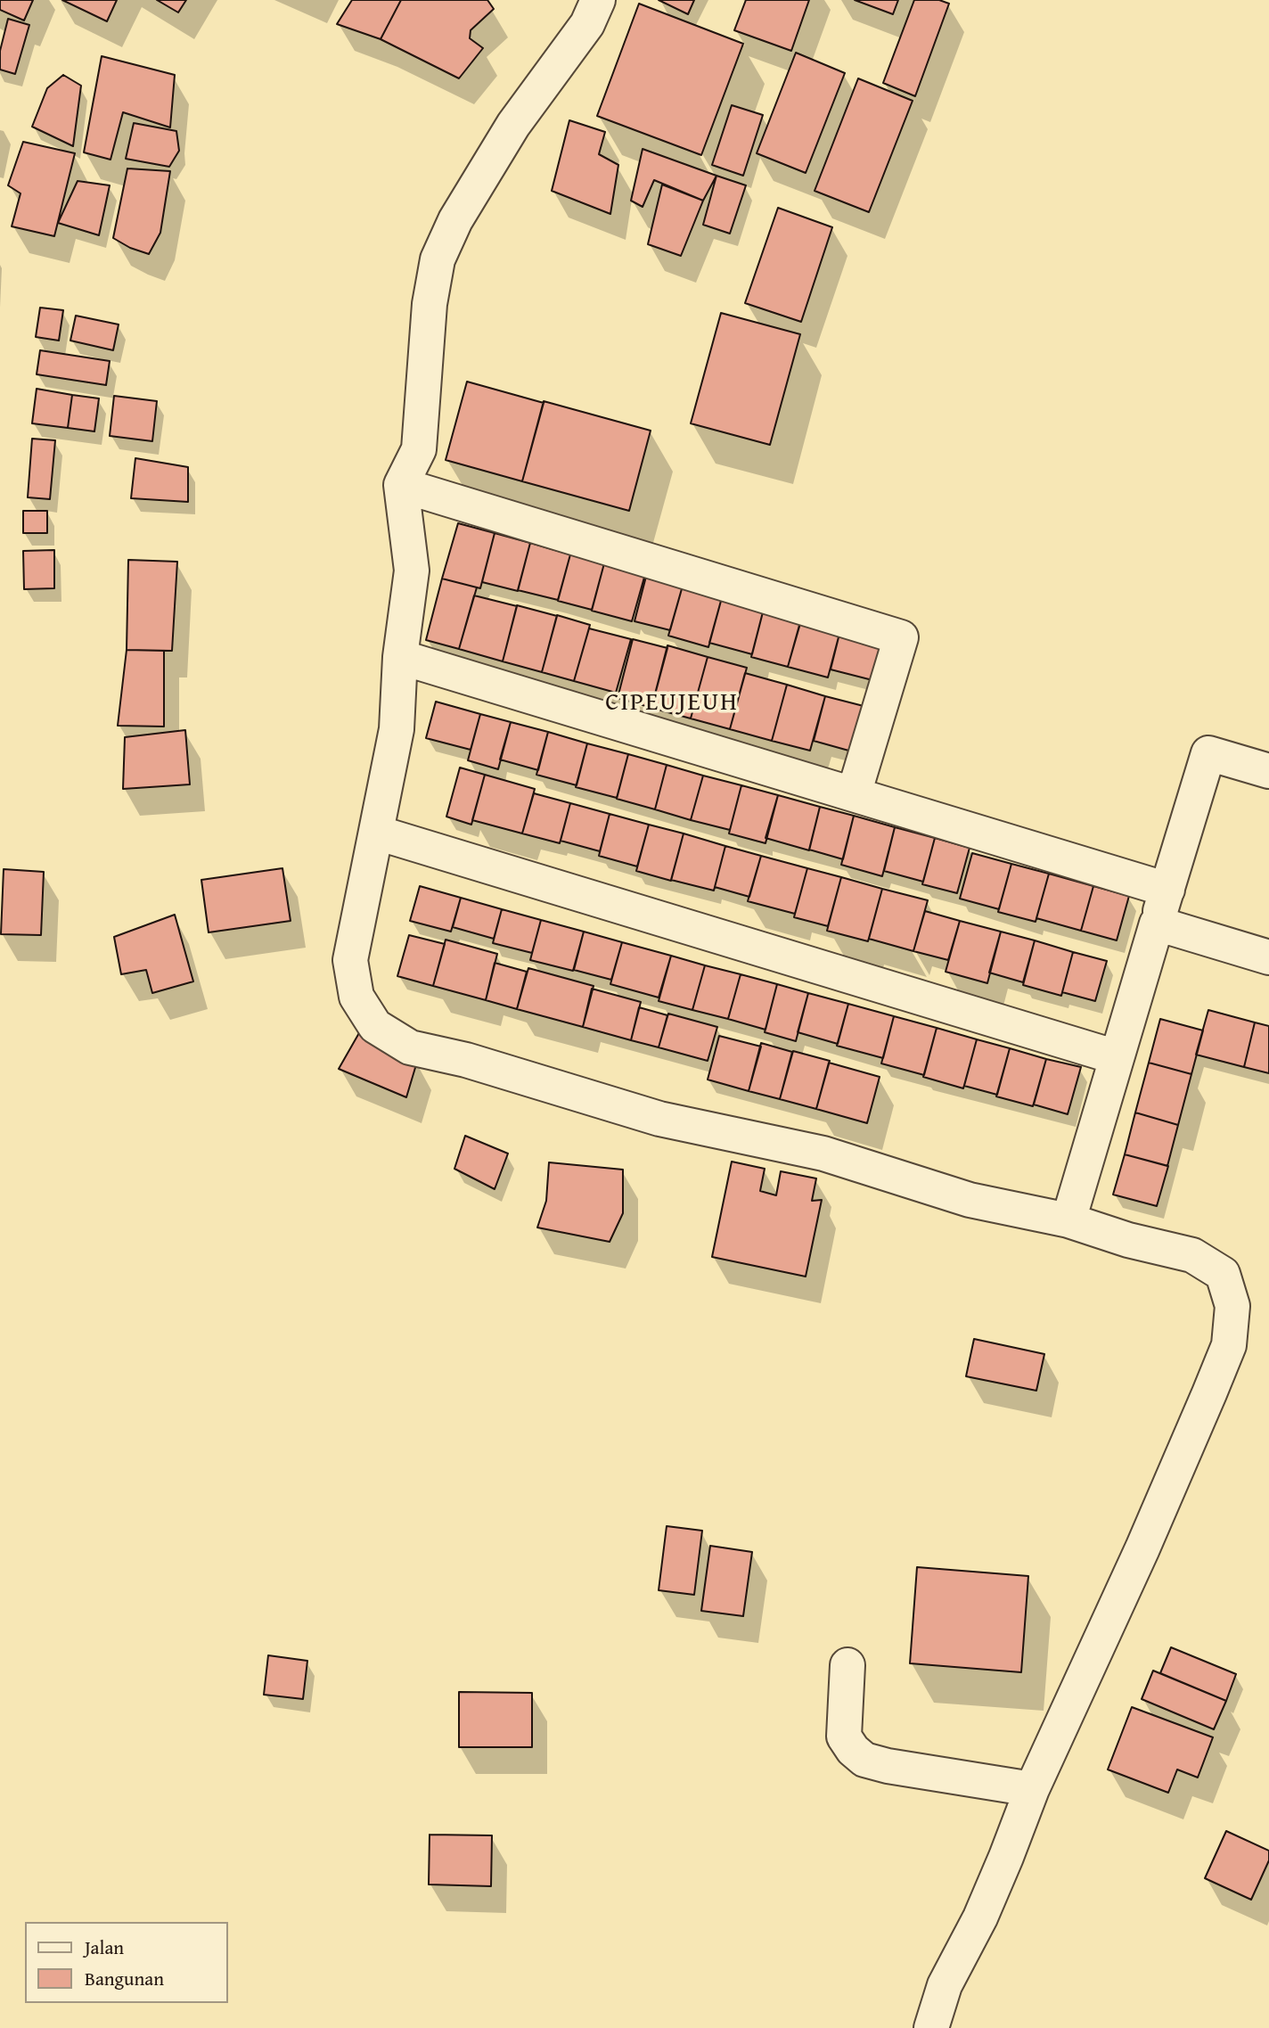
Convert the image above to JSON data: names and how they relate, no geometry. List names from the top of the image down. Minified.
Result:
{"districts":["CIPEUJEUH"],"legend":["Jalan","Bangunan"]}
